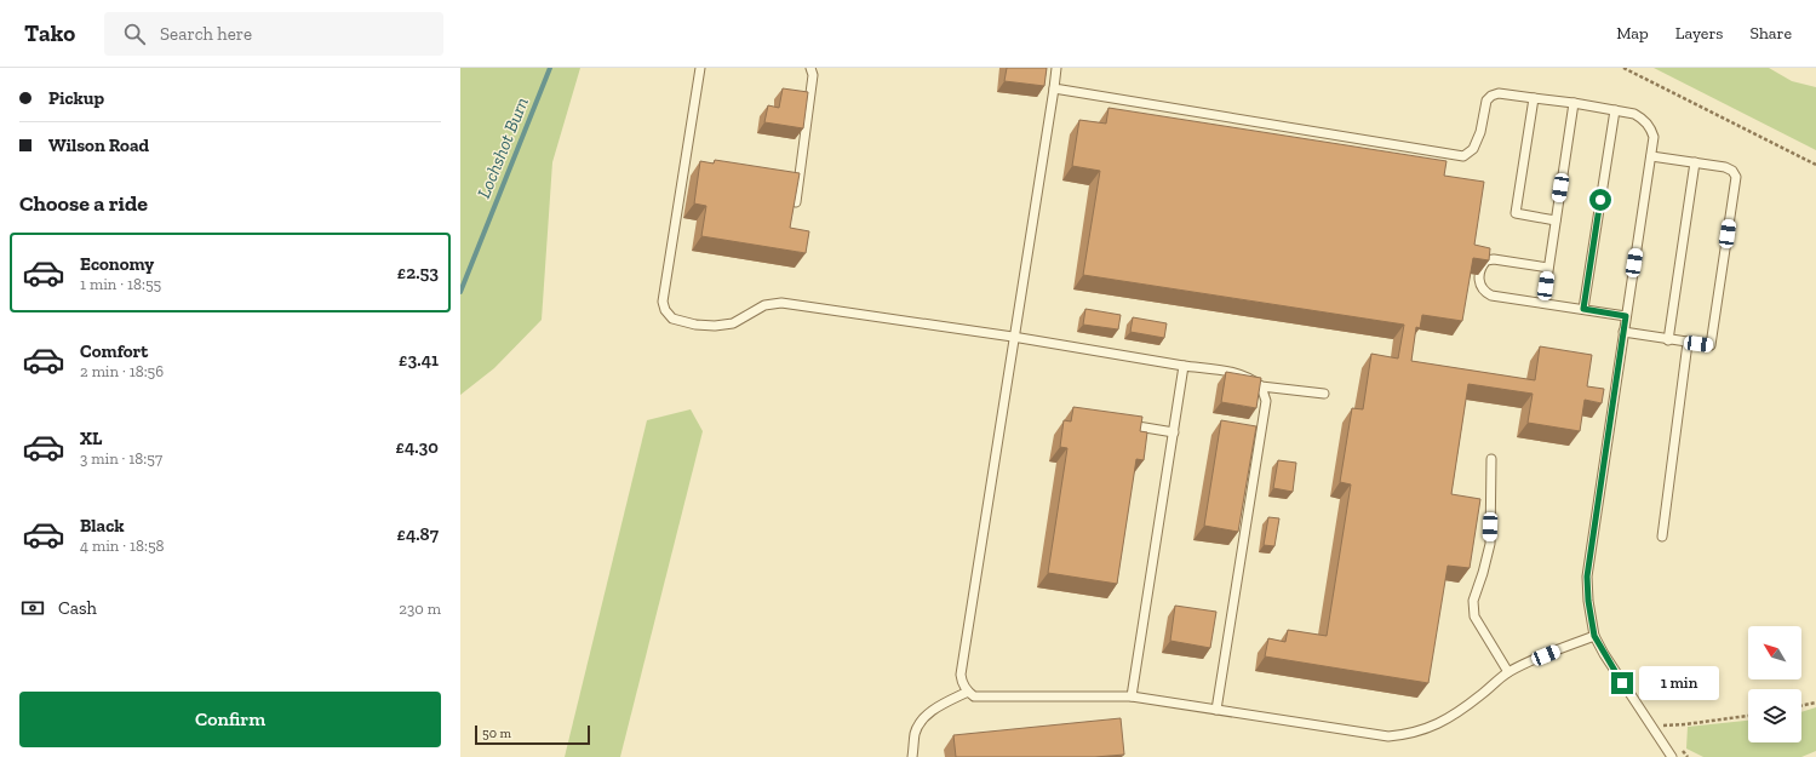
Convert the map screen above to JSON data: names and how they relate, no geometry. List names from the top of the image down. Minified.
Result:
{"water":["Lochshot Burn"],"scale_bar":"50 m","north":"top left","page":{"header":"Tako","search":"Search here","nav":["Map","Layers","Share"],"banner":["Pickup","Wilson Road"],"heading":"Choose a ride","list":[{"name":"Economy","note":"1 min · 18:55","value":"£2.53"},{"name":"Comfort","note":"2 min · 18:56","value":"£3.41"},{"name":"XL","note":"3 min · 18:57","value":"£4.30"},{"name":"Black","note":"4 min · 18:58","value":"£4.87"}],"pay":["Cash","230 m"],"bubble":"1 min","buttons":"Confirm","scale":"50 m"}}
